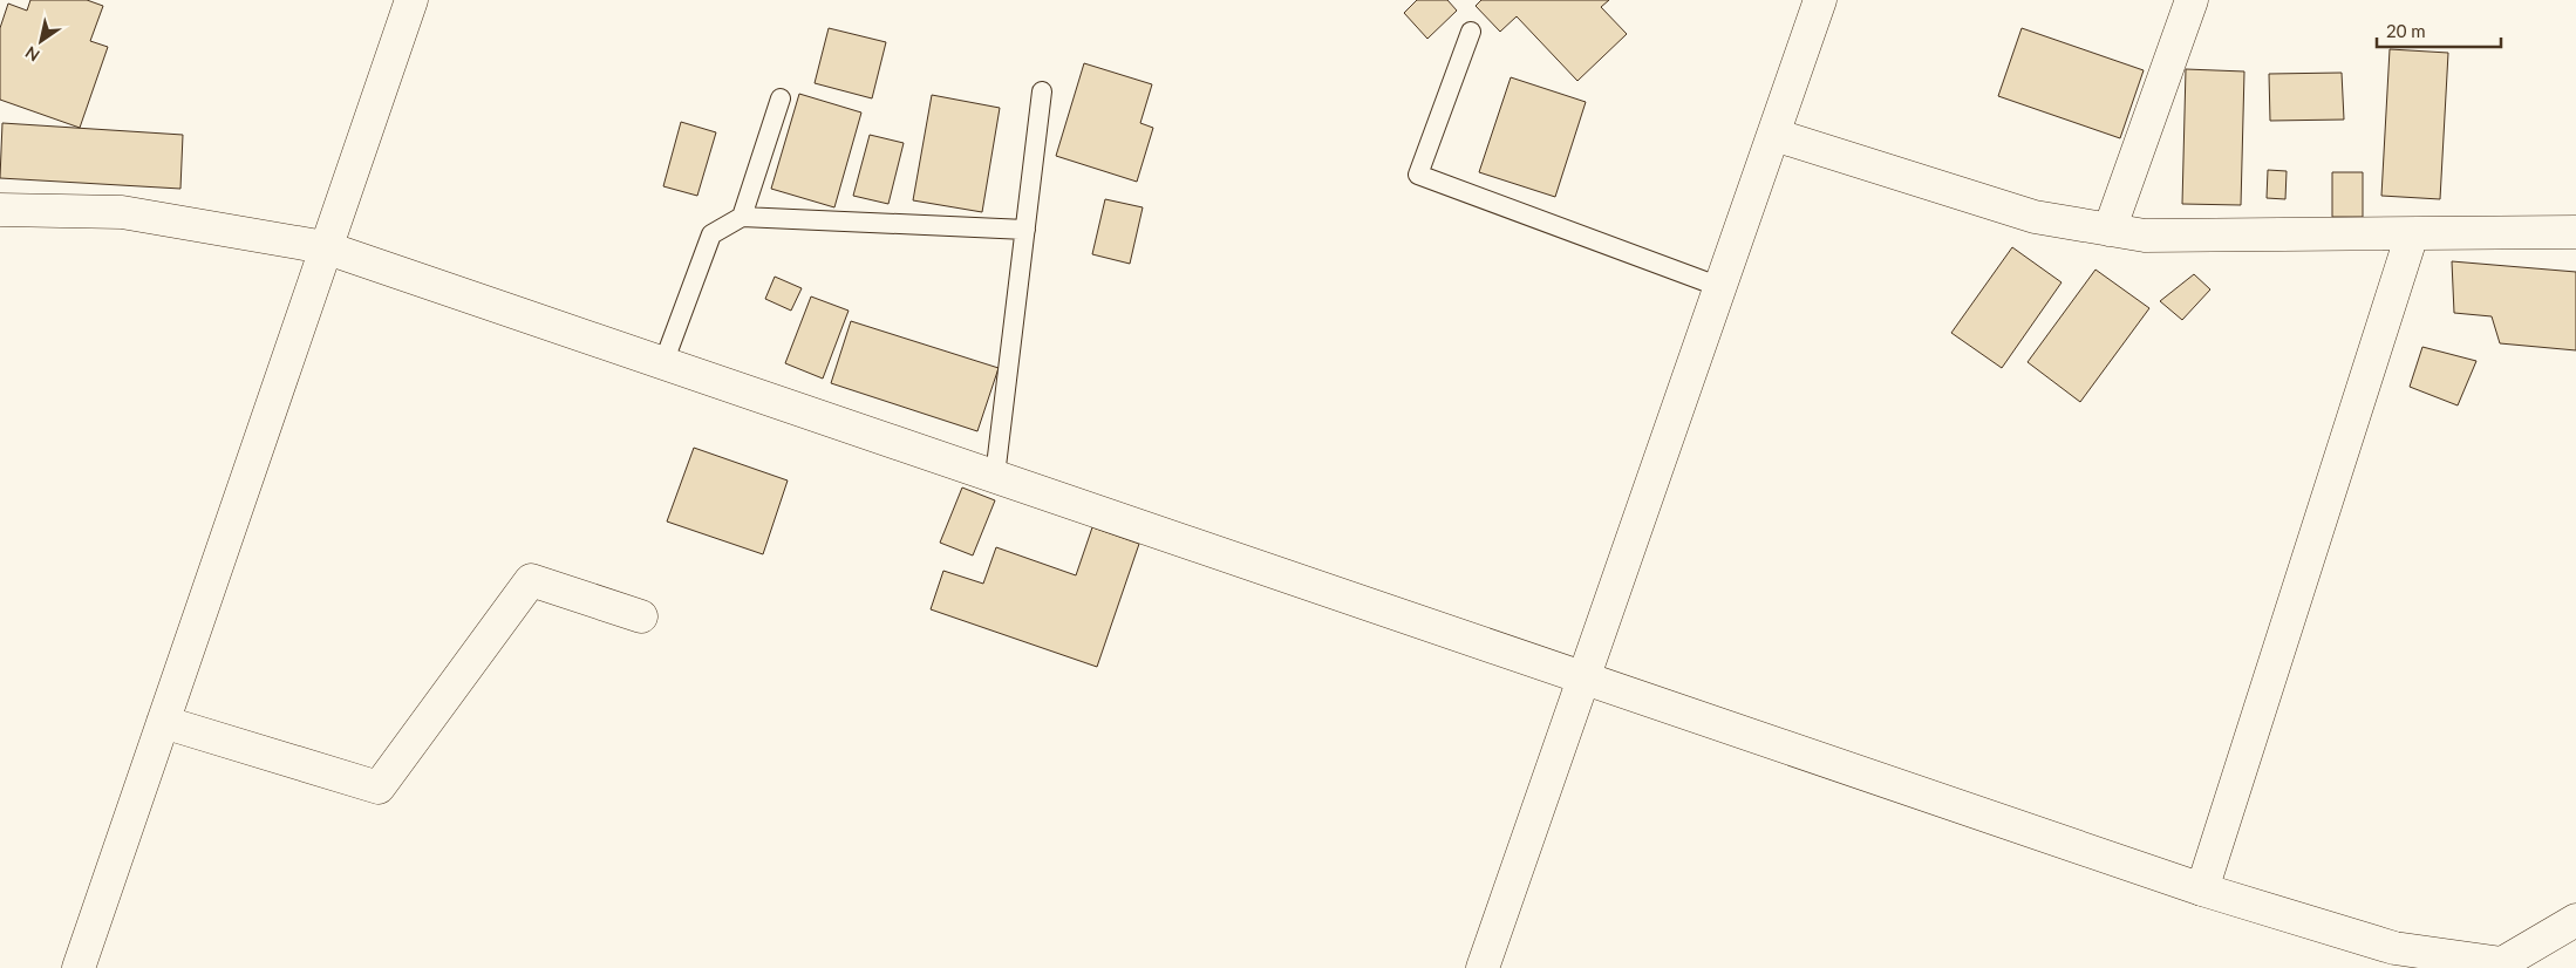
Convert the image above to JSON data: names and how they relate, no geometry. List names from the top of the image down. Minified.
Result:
{"scale_bar":"20 m","north":"bottom left"}
